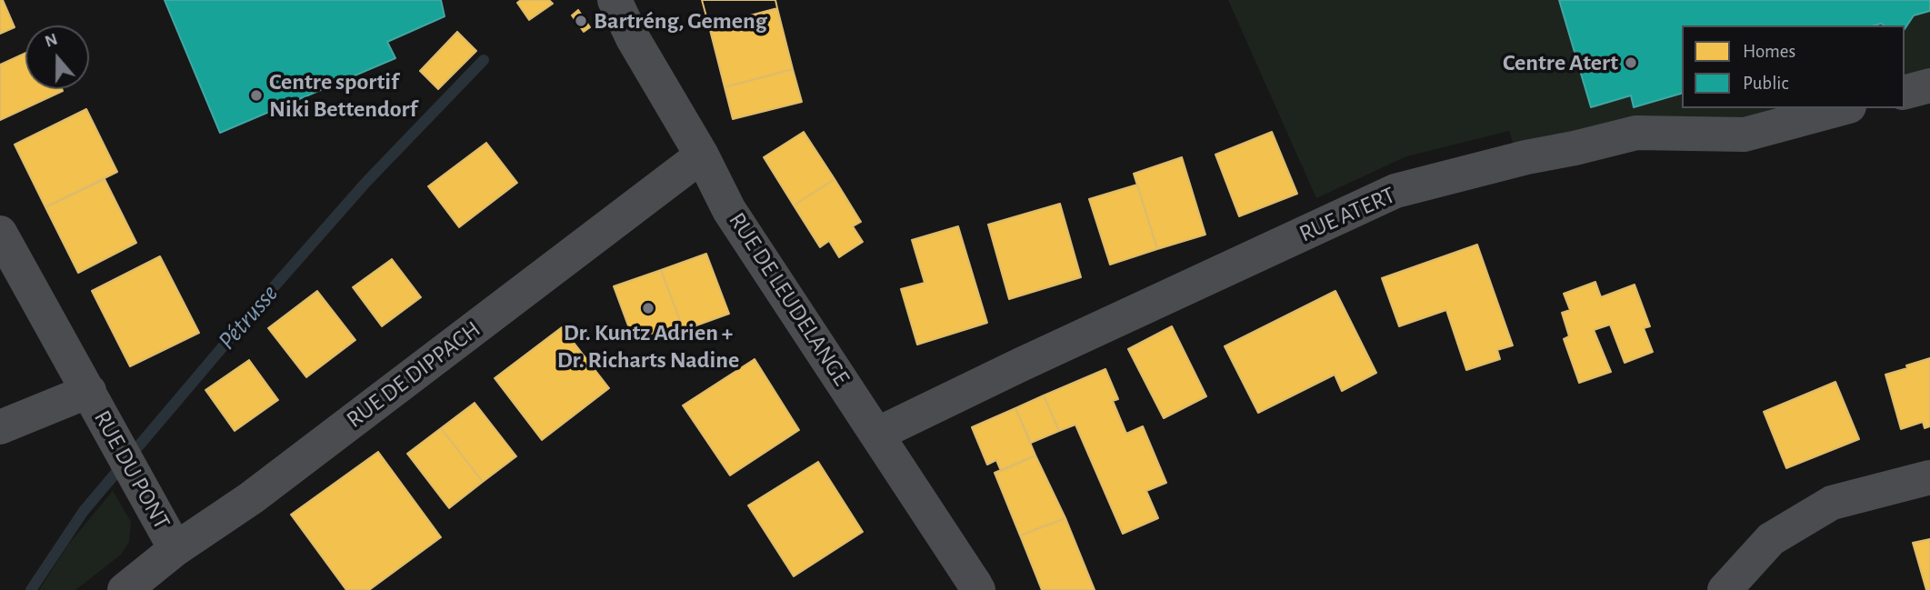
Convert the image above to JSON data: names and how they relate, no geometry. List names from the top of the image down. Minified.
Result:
{"streets":{"street":["RUE ATERT","RUE DE LEUDELANGE","RUE DE DIPPACH","RUE DU PONT"]},"crossings":[["RUE ATERT","RUE DE LEUDELANGE"],["RUE DE LEUDELANGE","RUE DE DIPPACH"],["RUE DE DIPPACH","RUE DU PONT"]],"water":["Pétrusse"],"places":["Bartréng, Gemeng","Centre Atert","Centre sportif Niki Bettendorf","Dr. Kuntz Adrien + Dr. Richarts Nadine"],"legend":["Homes","Public"],"north":"top"}
